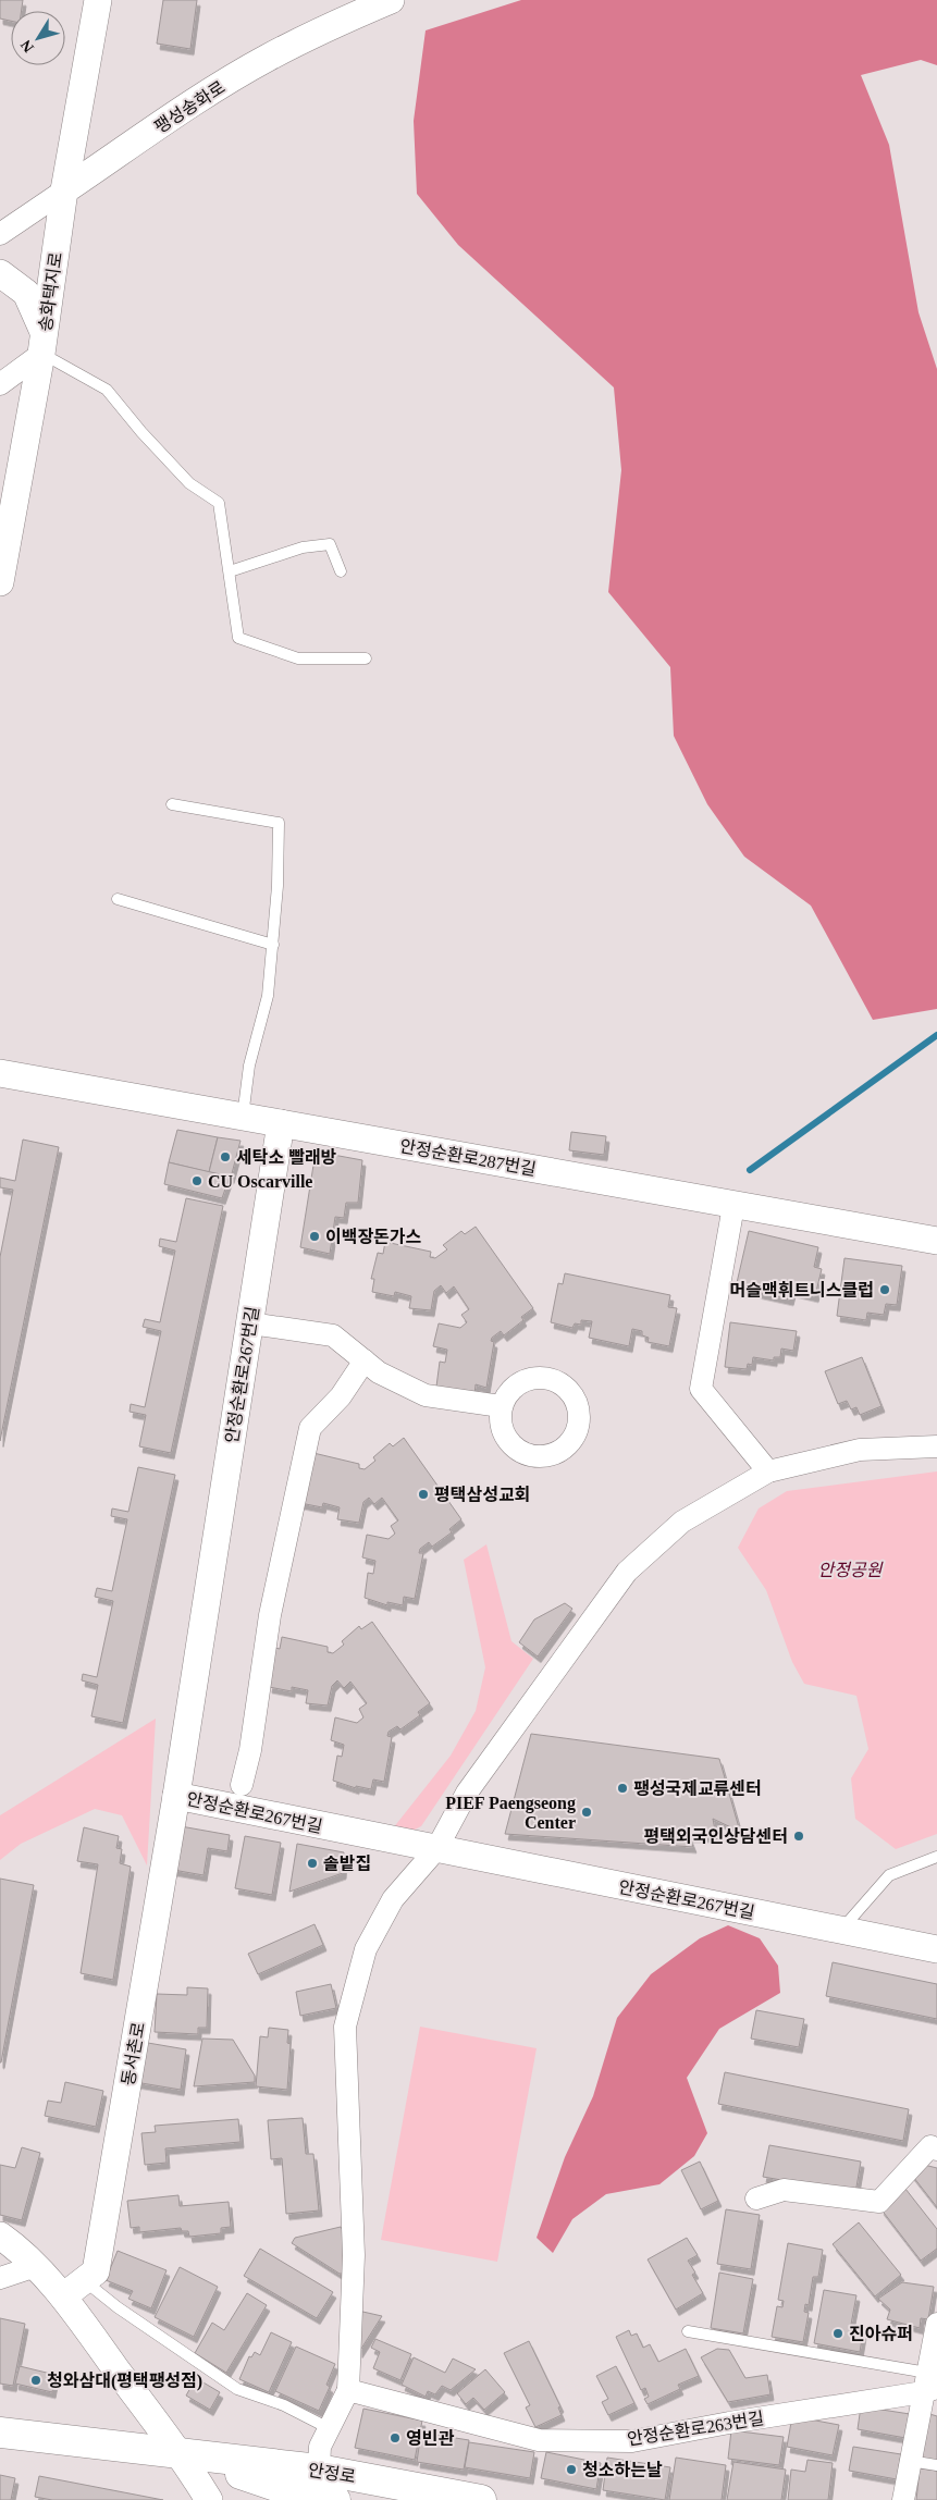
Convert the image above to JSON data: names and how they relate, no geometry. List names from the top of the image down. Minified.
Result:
{"streets":{"main road":["안정로"],"street":["팽성송화로","송화택지로","안정순환로287번길","안정순환로267번길","동서촌로","안정순환로263번길"]},"crossings":[["팽성송화로","송화택지로"],["안정순환로287번길","안정순환로267번길"],["안정순환로267번길","동서촌로"]],"parks":["안정공원"],"places":["세탁소 빨래방","CU Oscarville","이백장돈가스","머슬맥휘트니스클럽","평택삼성교회","팽성국제교류센터","PIEF Paengseong Center","평택외국인상담센터","솔밭집","진아슈퍼","청와삼대(평택팽성점)","영빈관","청소하는날"],"north":"bottom left"}
